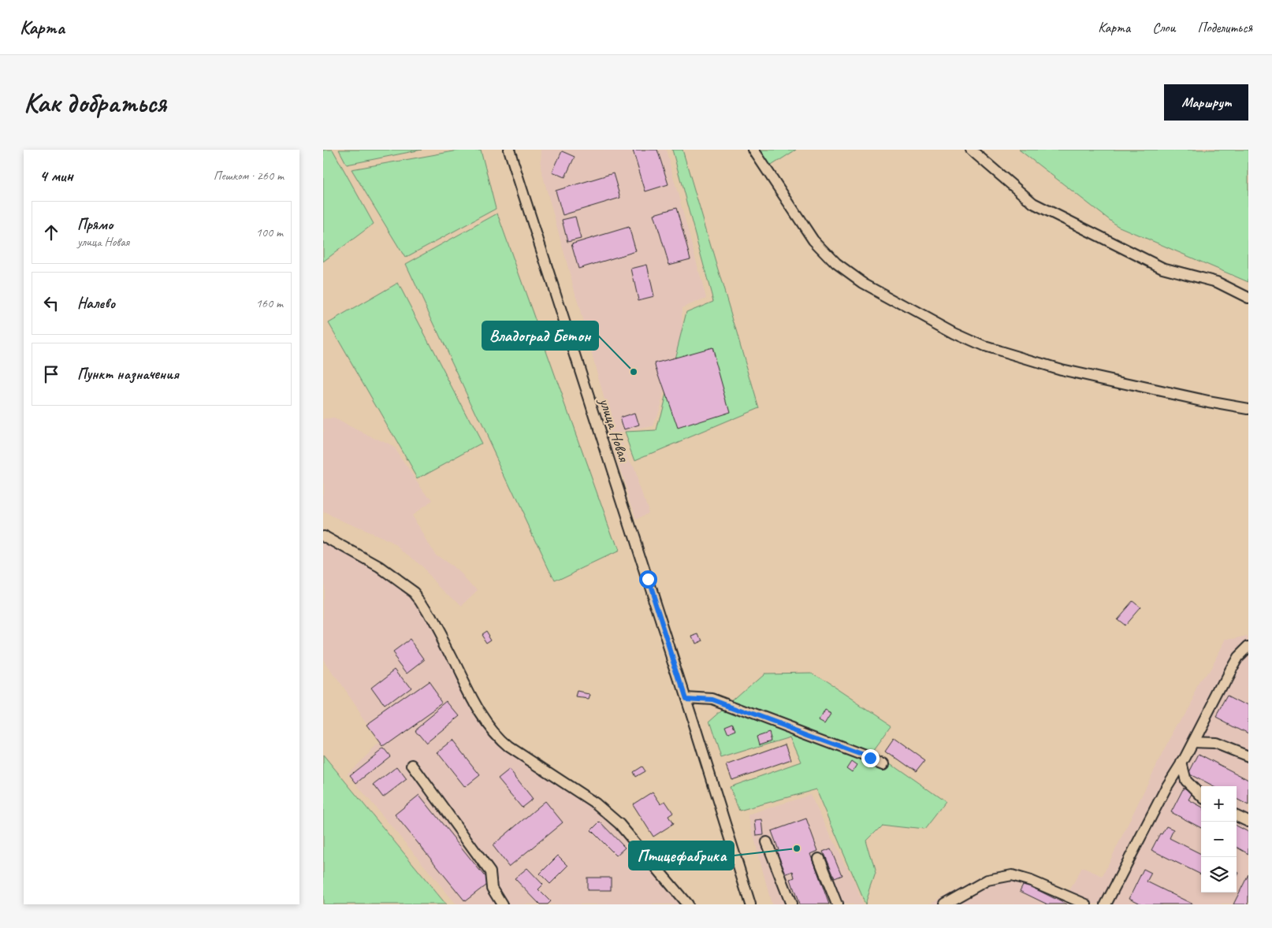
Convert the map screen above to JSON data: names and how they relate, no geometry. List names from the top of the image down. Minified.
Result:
{"streets":{"street":["улица Новая"]},"places":["Владоград Бетон","Птицефабрика"],"page":{"header":"Карта","nav":["Карта","Слои","Поделиться"],"buttons":"Маршрут","title":"Как добраться","heading":["4 мин","Пешком · 260 m"],"list":[["Прямо","улица Новая","100 m"],["Налево","160 m"],"Пункт назначения"],"map_buttons":["+","−"]}}
